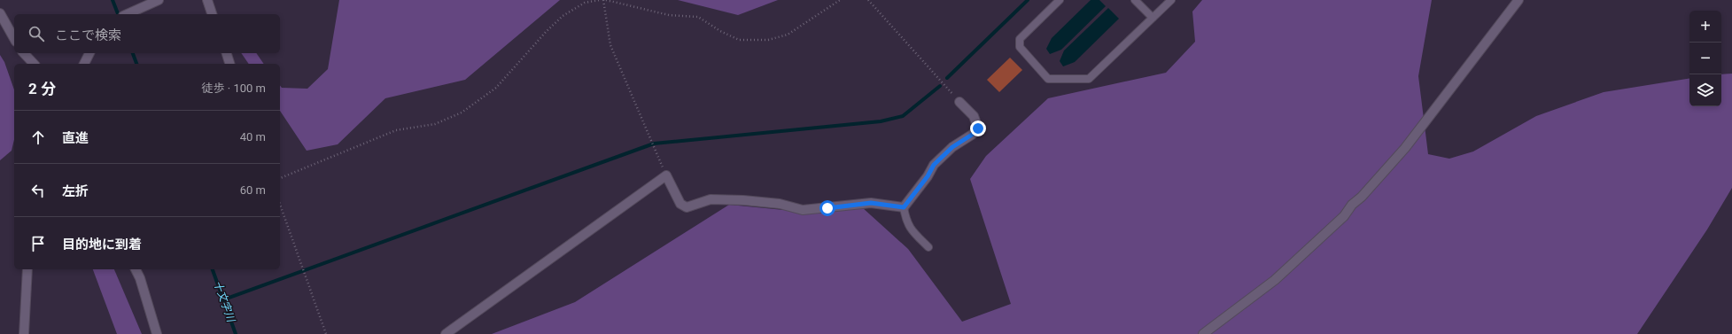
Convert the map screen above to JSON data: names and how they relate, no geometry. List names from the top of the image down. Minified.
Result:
{"water":["十文字川"],"page":{"map_buttons":["+","−"],"search":"ここで検索","heading":["2 分","徒歩 · 100 m"],"list":[["直進","40 m"],["左折","60 m"],"目的地に到着"]}}
